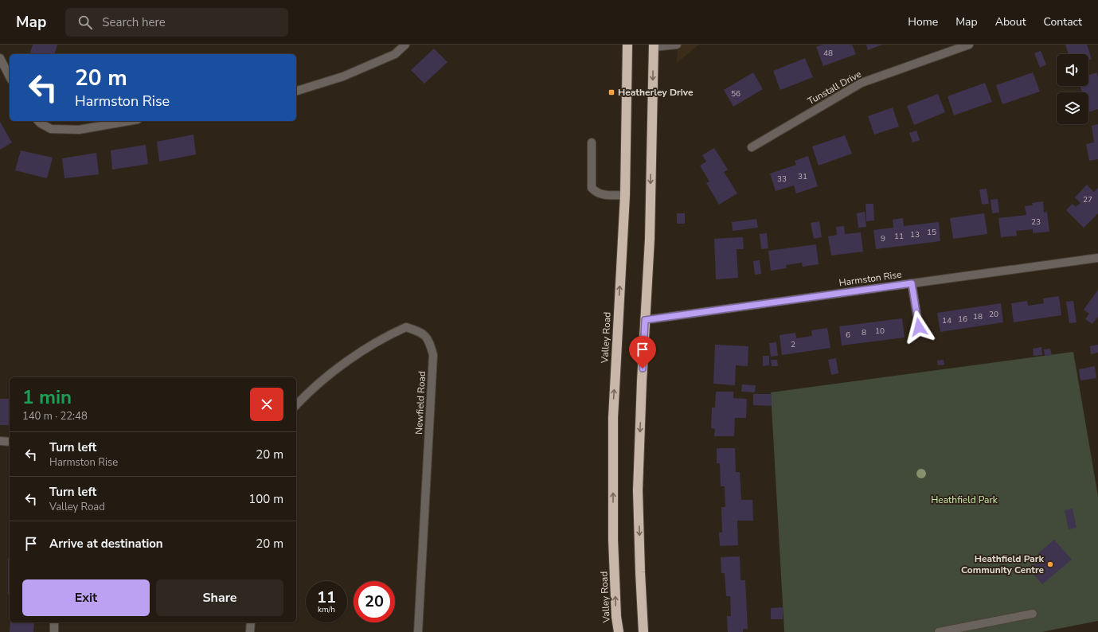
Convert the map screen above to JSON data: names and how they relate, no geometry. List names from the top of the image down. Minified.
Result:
{"streets":{"highway":["Valley Road"],"street":["Tunstall Drive","Harmston Rise","Newfield Road"]},"parks":["Heathfield Park"],"places":{"transit":["Heatherley Drive"],"other":["Heathfield Park Community Centre"]},"house_numbers":["48","56","31","33","27","23","15","13","11","9","20","18","16","14","10","8","6","2"],"page":{"header":"Map","search":"Search here","nav":["Home","Map","About","Contact"],"turn":["20 m","Harmston Rise"],"heading":["1 min","140 m · 22:48"],"list":[{"name":"Turn left","note":"Harmston Rise","value":"20 m"},{"name":"Turn left","note":"Valley Road","value":"100 m"},{"name":"Arrive at destination","value":"20 m"}],"buttons":["Exit","Share"],"speed":"11 km/h","limit":"20"}}
